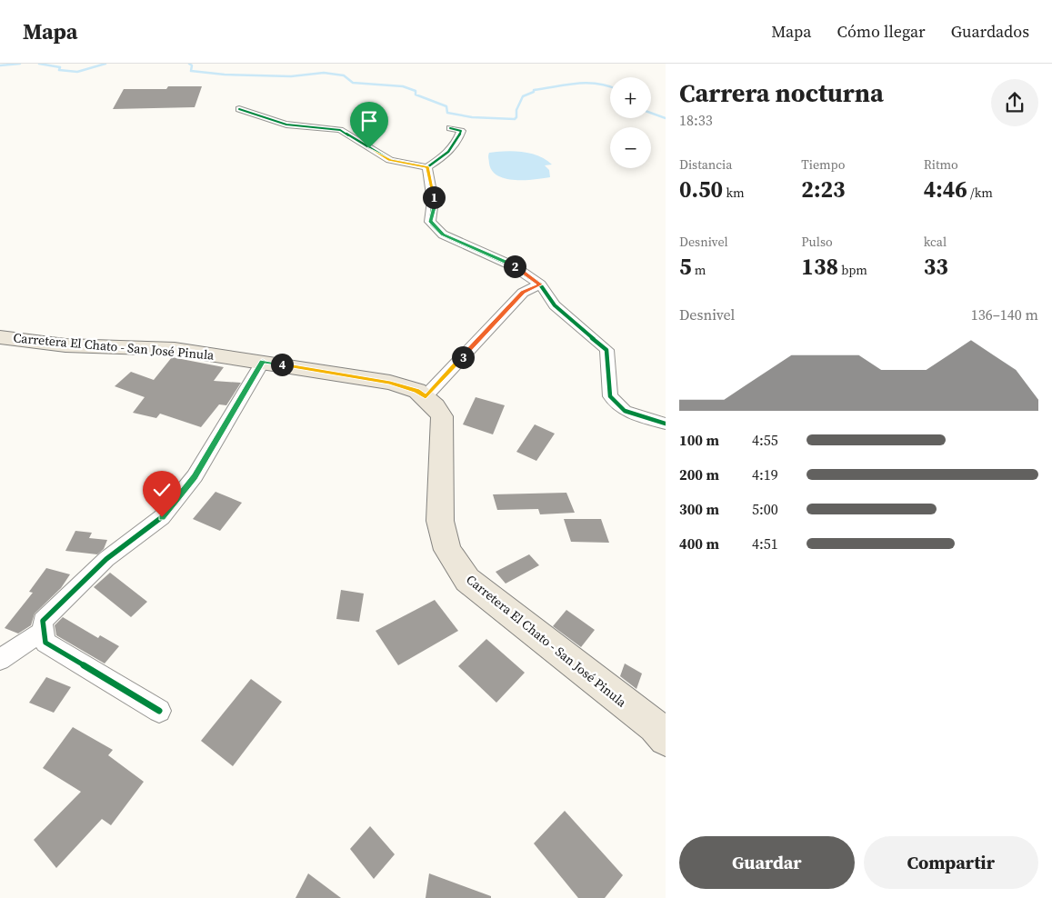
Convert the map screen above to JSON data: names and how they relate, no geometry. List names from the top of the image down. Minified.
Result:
{"streets":{"main road":["Carretera El Chato - San José Pinula"]},"page":{"header":"Mapa","nav":["Mapa","Cómo llegar","Guardados"],"heading":["Carrera nocturna","18:33"],"map_buttons":["+","−"],"stats":[["Distancia","0.50 km"],["Tiempo","2:23"],["Ritmo","4:46 /km"],["Desnivel","5 m"],["Pulso","138 bpm"],["kcal","33"]],"pins":["1","2","3","4"],"chart":["Desnivel","136–140 m"],"list":[{"name":"100 m","note":"4:55"},{"name":"200 m","note":"4:19"},{"name":"300 m","note":"5:00"},{"name":"400 m","note":"4:51"}],"buttons":["Guardar","Compartir"]}}
